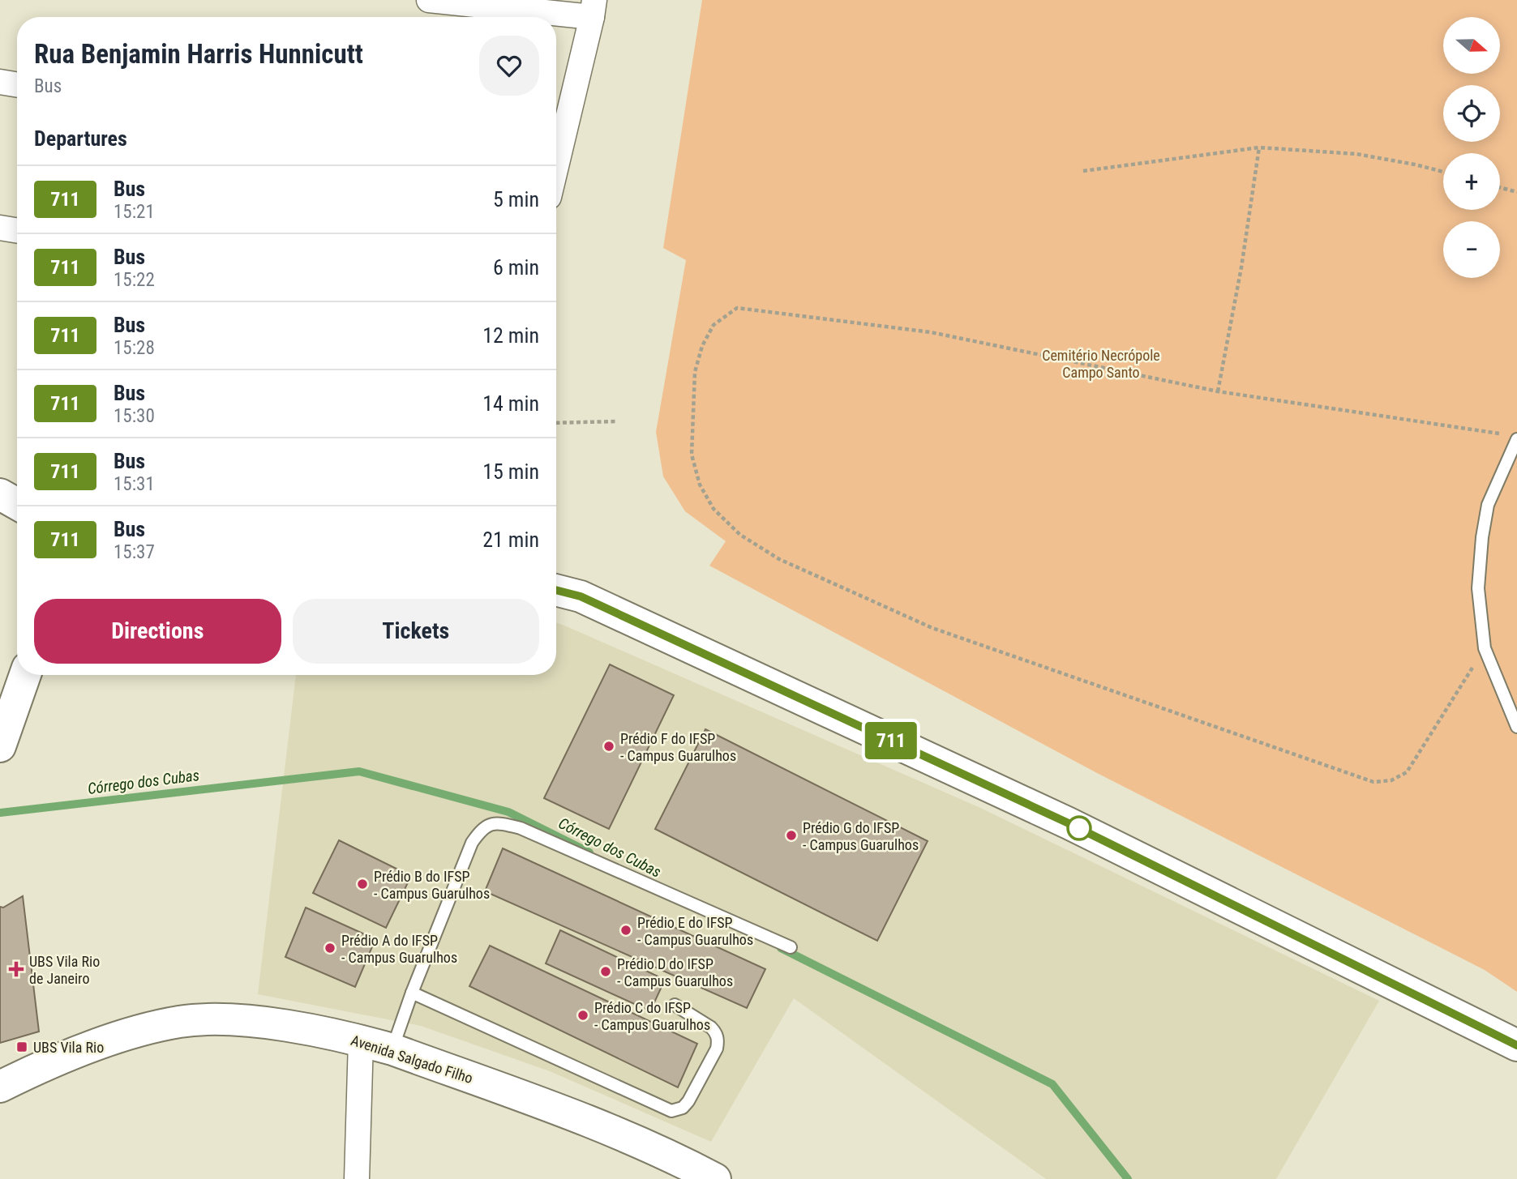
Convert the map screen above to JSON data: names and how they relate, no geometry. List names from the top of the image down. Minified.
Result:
{"streets":{"main road":["Avenida Salgado Filho"]},"water":["Córrego dos Cubas"],"parks":["Cemitério Necrópole Campo Santo"],"places":{"other":["Prédio F do IFSP - Campus Guarulhos","Prédio G do IFSP - Campus Guarulhos","Prédio B do IFSP - Campus Guarulhos","Prédio E do IFSP - Campus Guarulhos","Prédio A do IFSP - Campus Guarulhos","Prédio D do IFSP - Campus Guarulhos","Prédio C do IFSP - Campus Guarulhos"],"health":["UBS Vila Rio de Janeiro"],"transit":["UBS Vila Rio"]},"lines":["bus line 711"],"north":"right","page":{"on_map":"711","map_buttons":["+","−"],"heading":[["Rua Benjamin Harris Hunnicutt","Bus"],"Departures"],"list":[{"mark":"711","name":"Bus","note":"15:21","value":"5 min"},{"mark":"711","name":"Bus","note":"15:22","value":"6 min"},{"mark":"711","name":"Bus","note":"15:28","value":"12 min"},{"mark":"711","name":"Bus","note":"15:30","value":"14 min"},{"mark":"711","name":"Bus","note":"15:31","value":"15 min"},{"mark":"711","name":"Bus","note":"15:37","value":"21 min"}],"buttons":["Directions","Tickets"]}}
